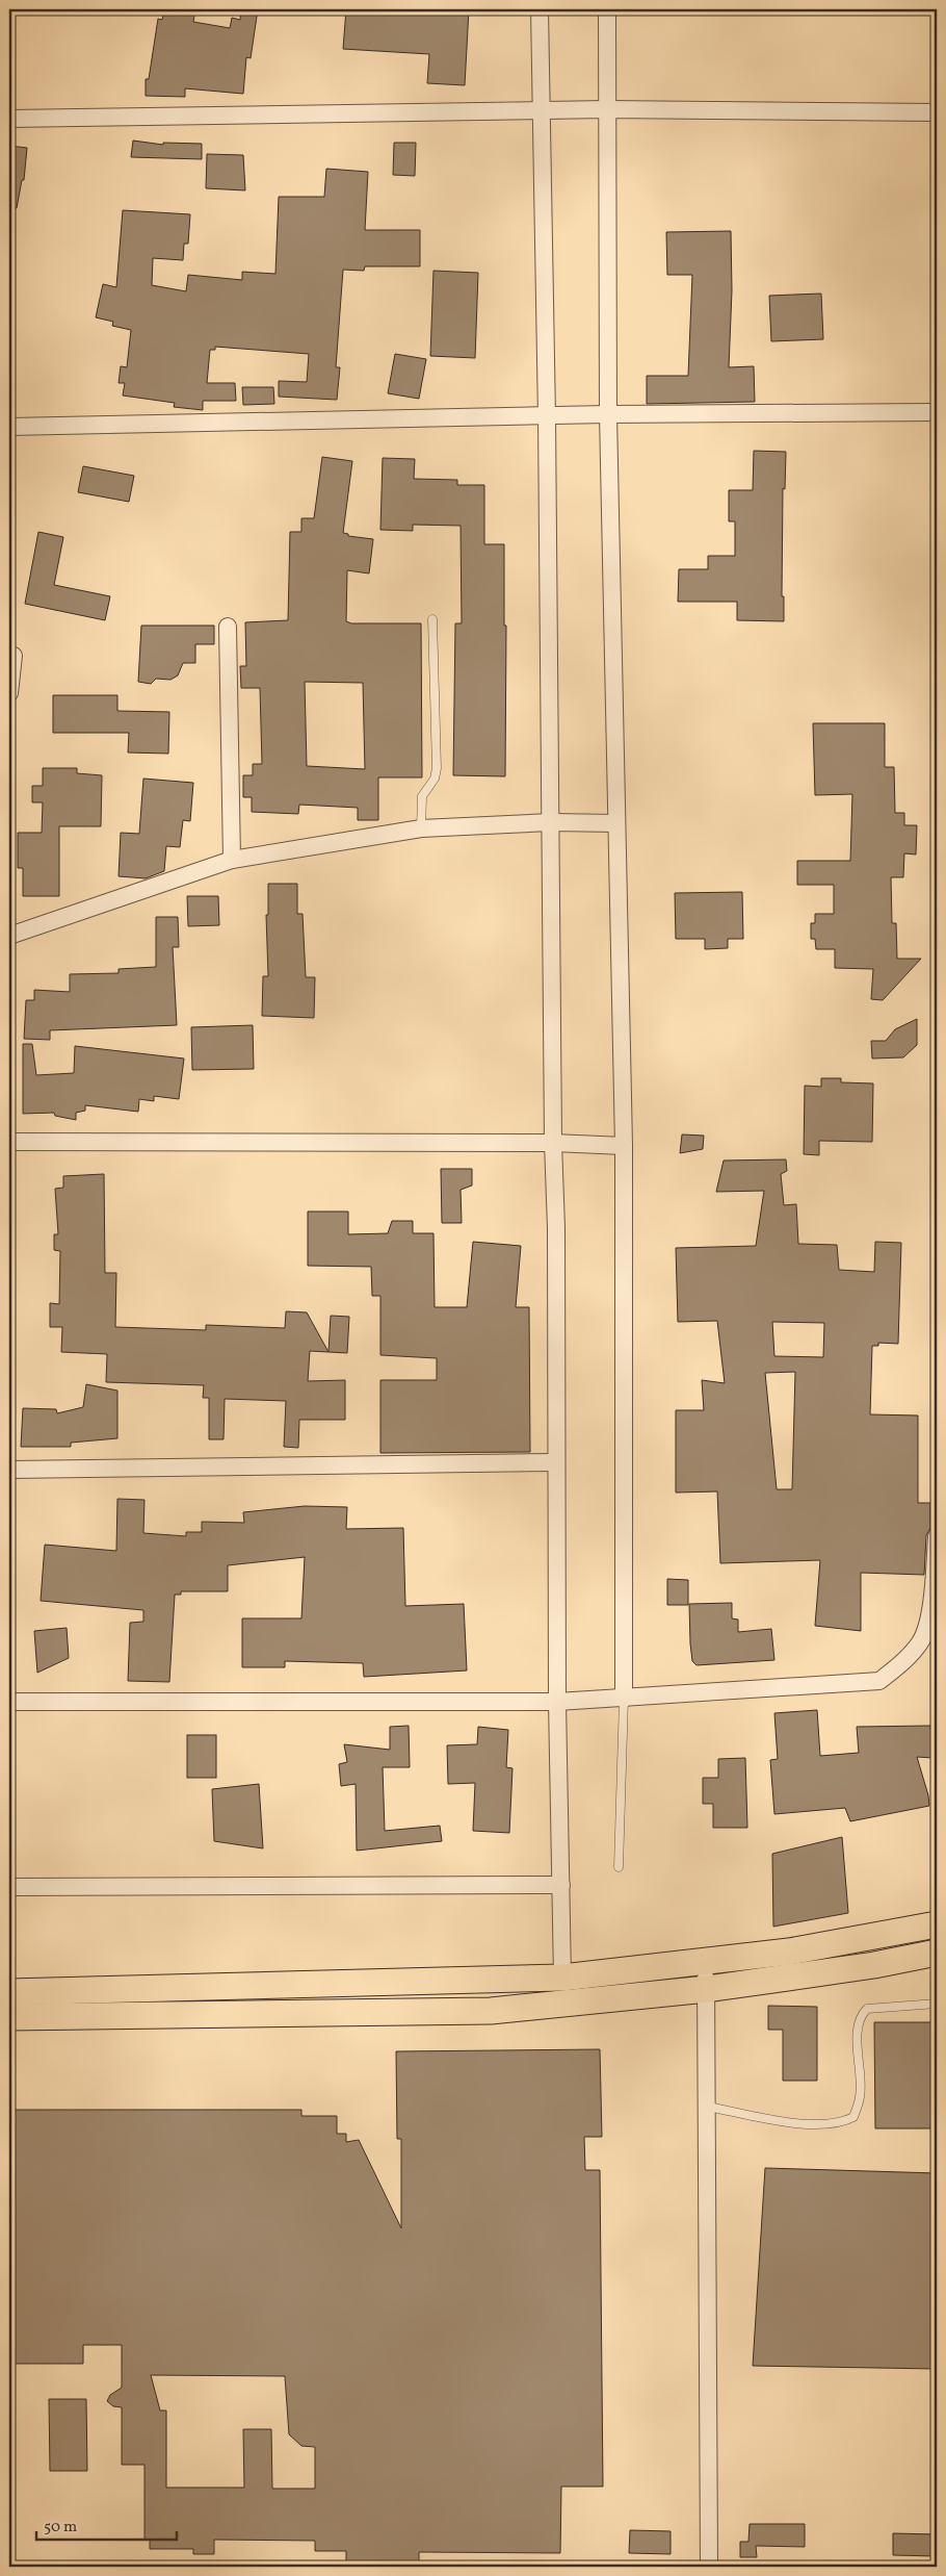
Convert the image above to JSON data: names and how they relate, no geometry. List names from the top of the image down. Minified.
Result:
{"scale_bar":"50 m"}
